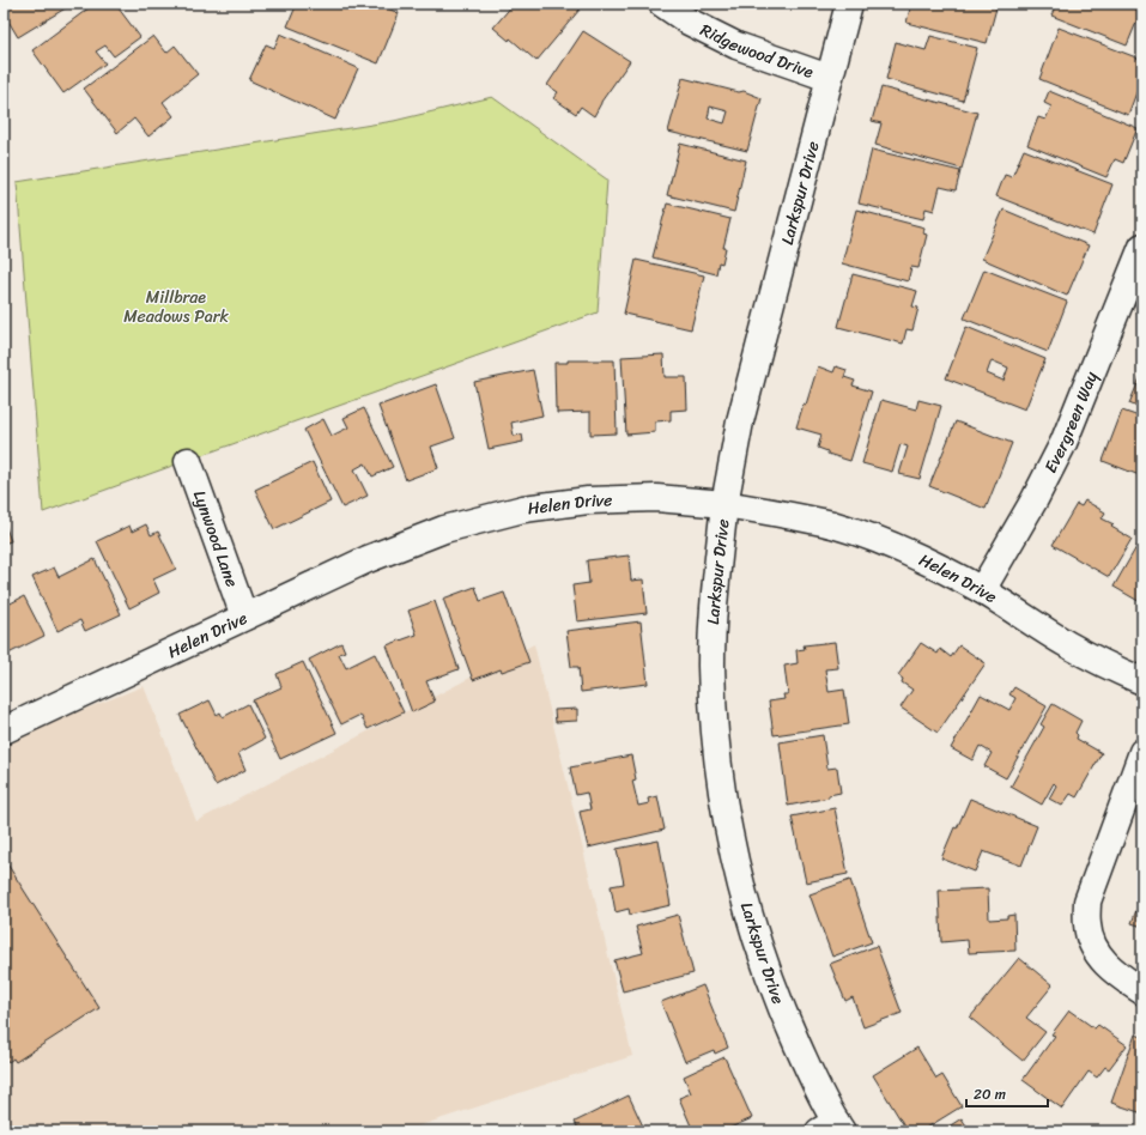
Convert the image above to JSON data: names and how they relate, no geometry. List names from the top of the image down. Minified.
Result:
{"streets":{"street":["Ridgewood Drive","Larkspur Drive","Evergreen Way","Helen Drive","Lynwood Lane"]},"crossings":[["Ridgewood Drive","Larkspur Drive"],["Larkspur Drive","Helen Drive"],["Evergreen Way","Helen Drive"],["Helen Drive","Lynwood Lane"]],"parks":["Millbrae Meadows Park"],"scale_bar":"20 m"}
